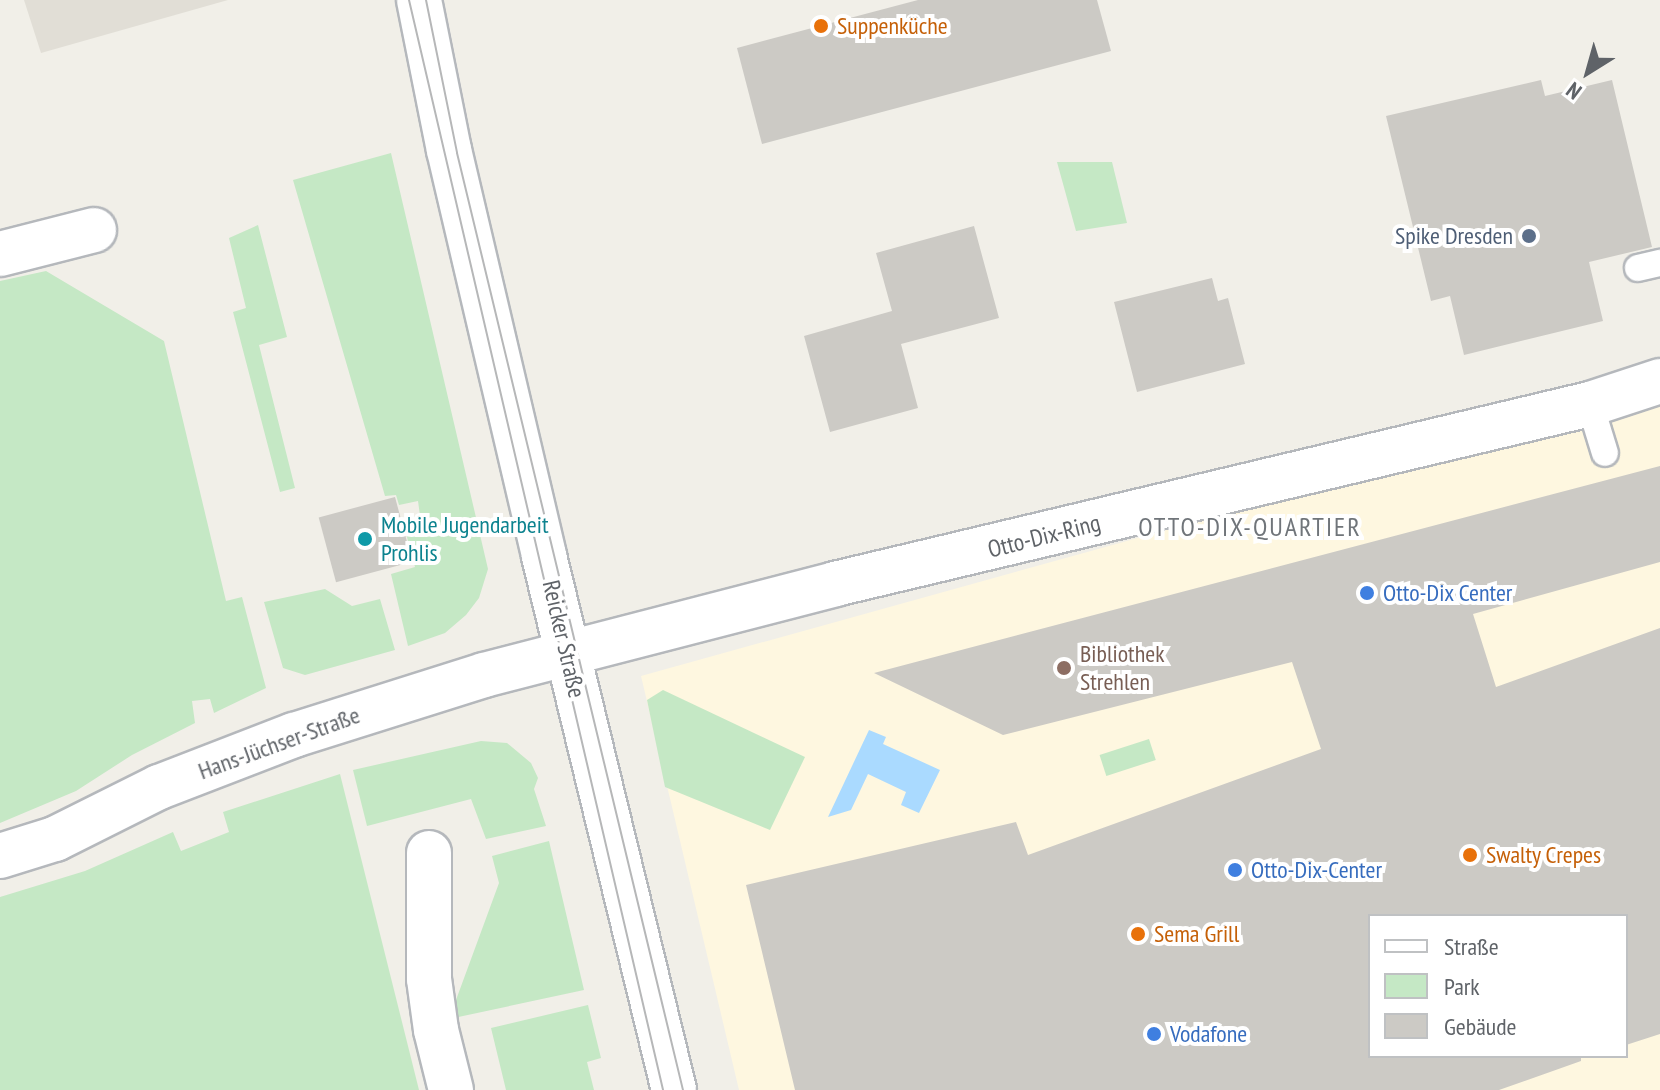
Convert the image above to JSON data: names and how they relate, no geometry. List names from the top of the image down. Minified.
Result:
{"streets":{"street":["Otto-Dix-Ring","Reicker Straße","Hans-Jüchser-Straße"]},"crossings":[["Otto-Dix-Ring","Reicker Straße"],["Otto-Dix-Ring","Hans-Jüchser-Straße"],["Reicker Straße","Hans-Jüchser-Straße"]],"districts":["OTTO-DIX-QUARTIER"],"places":["Suppenküche","Spike Dresden","Mobile Jugendarbeit Prohlis","Otto-Dix Center","Bibliothek Strehlen","Swalty Crepes","Otto-Dix-Center","Sema Grill","Vodafone"],"legend":["Straße","Park","Gebäude"],"north":"bottom left"}
